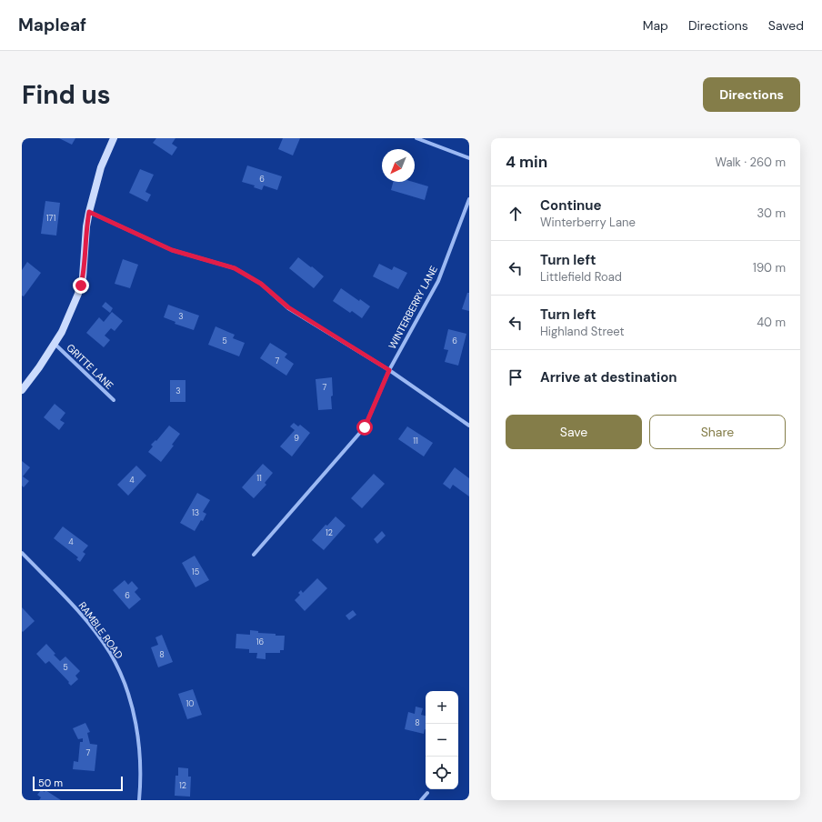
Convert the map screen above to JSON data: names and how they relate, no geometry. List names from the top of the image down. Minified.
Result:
{"streets":{"street":["WINTERBERRY LANE","GRITTE LANE","RAMBLE ROAD"]},"house_numbers":["6","171","3","5","6","7","7","3","9","11","11","4","13","12","4","15","6","16","8","5","10","8","7","12"],"scale_bar":"50 m","north":"bottom left","page":{"header":"Mapleaf","nav":["Map","Directions","Saved"],"buttons":["Directions",["Save","Share"]],"title":"Find us","heading":["4 min","Walk · 260 m"],"list":[["Continue","Winterberry Lane","30 m"],["Turn left","Littlefield Road","190 m"],["Turn left","Highland Street","40 m"],"Arrive at destination"],"map_buttons":["+","−"],"scale":"50 m"}}
